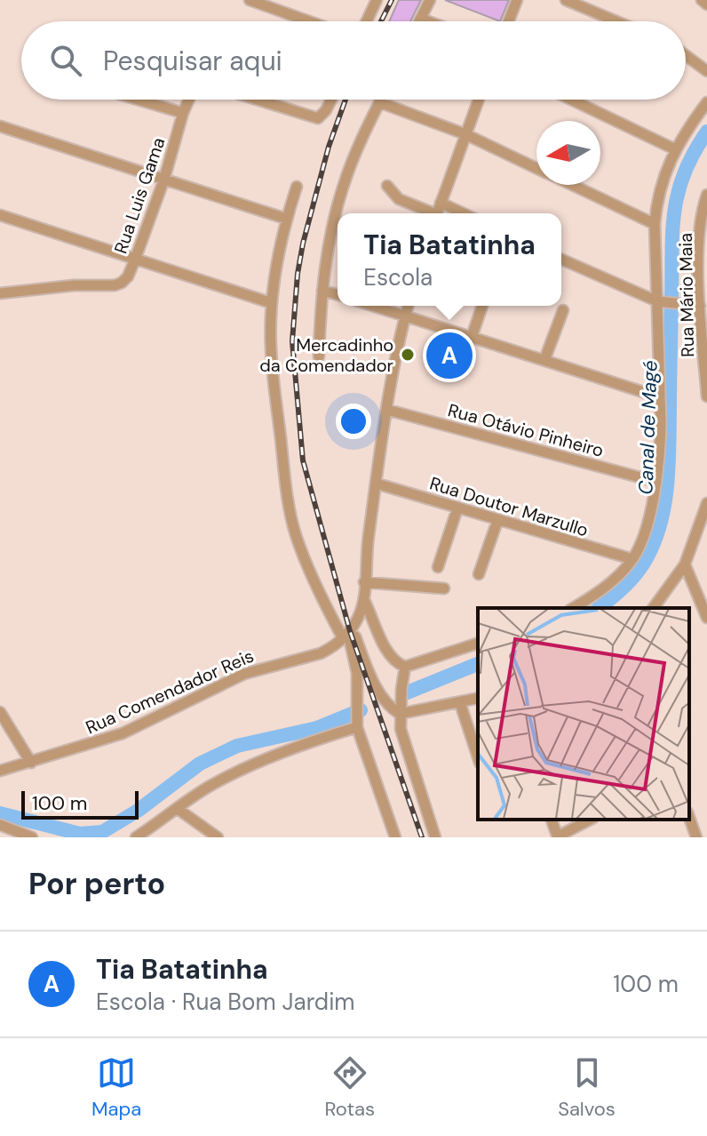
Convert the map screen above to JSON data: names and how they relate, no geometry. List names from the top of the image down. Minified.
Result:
{"streets":{"street":["Rua Luis Gama","Rua Mário Maia","Rua Otávio Pinheiro","Rua Doutor Marzullo","Rua Comendador Reis"]},"water":["Canal de Magé"],"places":["Mercadinho da Comendador"],"scale_bar":"100 m","north":"left","page":{"search":"Pesquisar aqui","popup":["Tia Batatinha","Escola"],"pins":"A","scale":"100 m","heading":"Por perto","list":[{"mark":"A","name":"Tia Batatinha","note":"Escola · Rua Bom Jardim","value":"100 m"}],"nav":["Mapa","Rotas","Salvos"]}}
